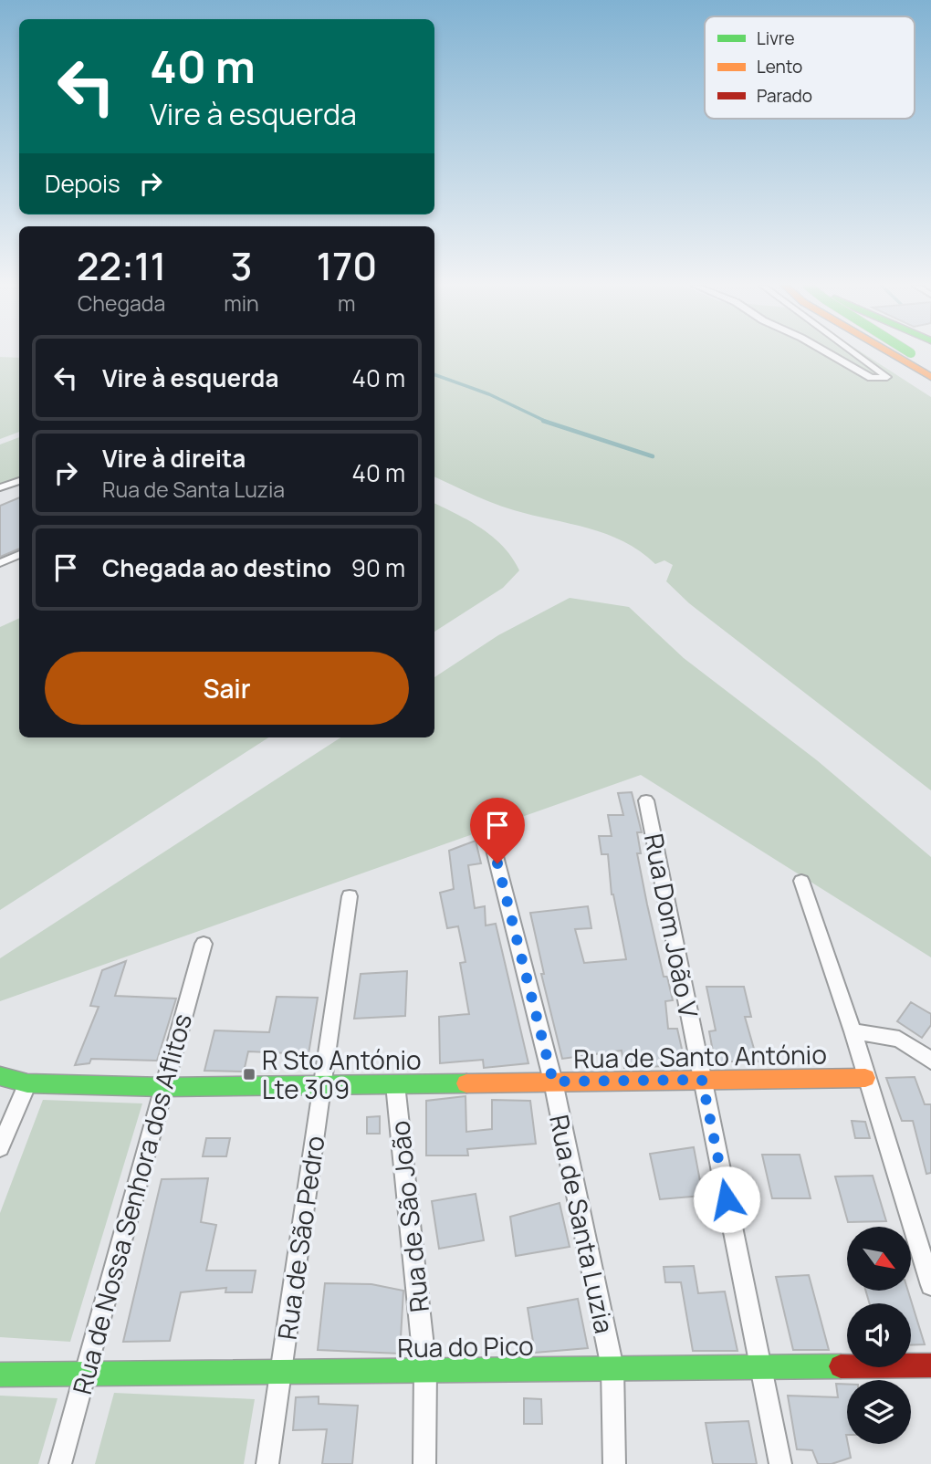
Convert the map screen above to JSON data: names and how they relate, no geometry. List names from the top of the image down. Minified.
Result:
{"streets":{"main road":["Rua de Santo António","Rua do Pico"],"street":["Rua Dom João V","Rua de Nossa Senhora dos Aflitos","Rua de São João","Rua de Santa Luzia","Rua de São Pedro"]},"crossings":[["Rua Dom João V","Rua de Santo António"],["Rua Dom João V","Rua do Pico"],["Rua de Santo António","Rua de Nossa Senhora dos Aflitos"],["Rua de Santo António","Rua de São João"],["Rua de Santo António","Rua de Santa Luzia"],["Rua de Santo António","Rua de São Pedro"],["Rua de Nossa Senhora dos Aflitos","Rua do Pico"],["Rua de São João","Rua do Pico"],["Rua de Santa Luzia","Rua do Pico"],["Rua de São Pedro","Rua do Pico"]],"places":{"transit":["R Sto António Lte 309"]},"legend":["Livre","Lento","Parado"],"north":"bottom right","page":{"turn":["40 m","Vire à esquerda"],"then":"Depois","eta":["22:11","Chegada","3","min","170","m"],"list":[{"name":"Vire à esquerda","value":"40 m"},{"name":"Vire à direita","note":"Rua de Santa Luzia","value":"40 m"},{"name":"Chegada ao destino","value":"90 m"}],"buttons":"Sair"}}
